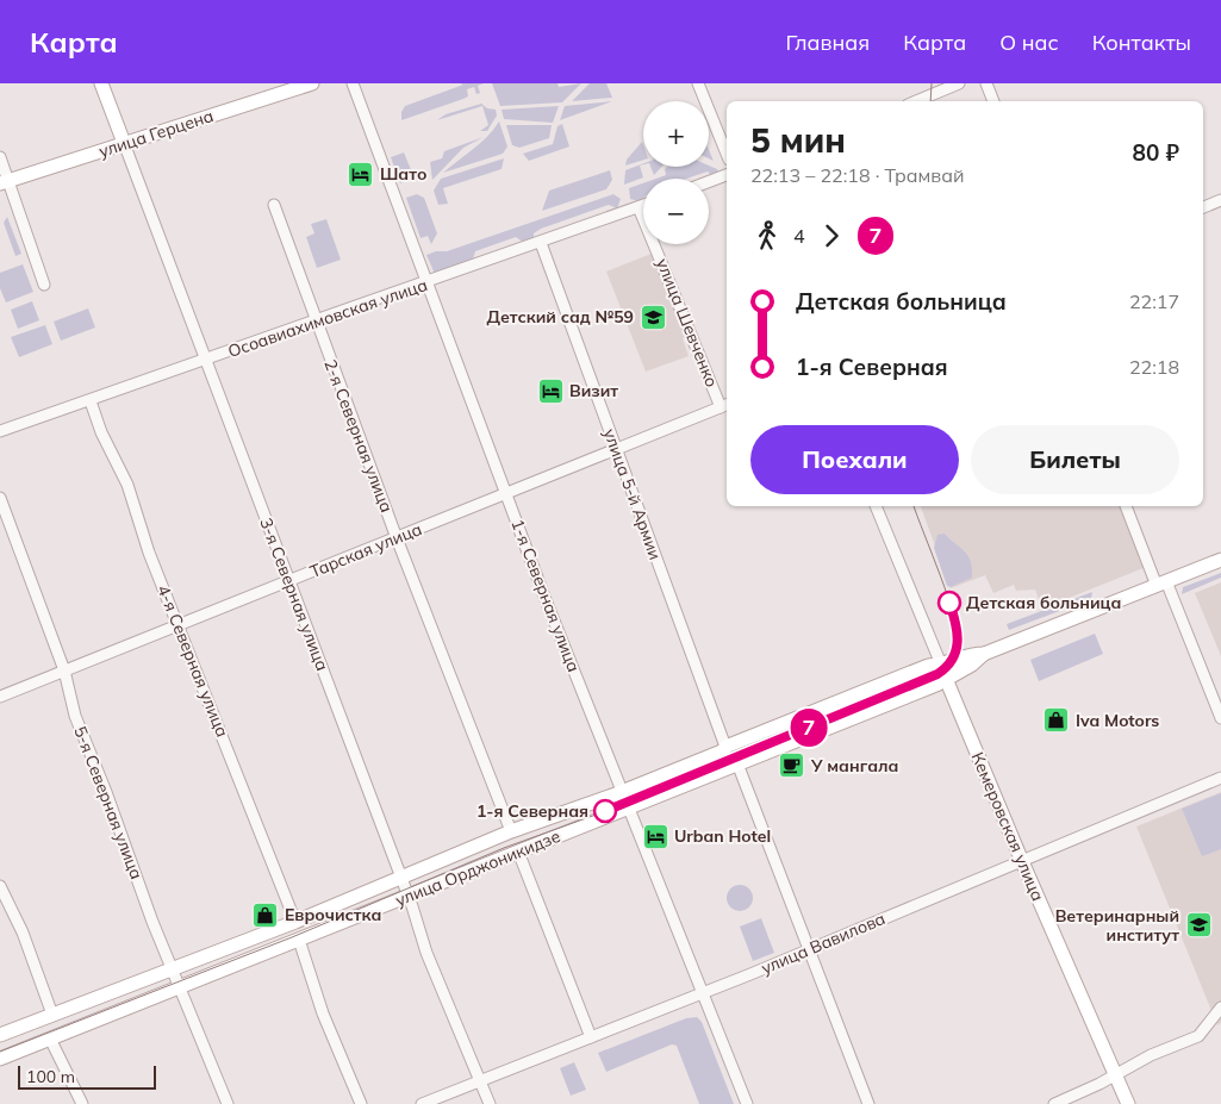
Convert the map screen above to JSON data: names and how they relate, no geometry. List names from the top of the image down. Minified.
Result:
{"streets":{"main road":["улица Герцена","3-я Северная улица","Кемеровская улица","улица Орджоникидзе"],"street":["Осоавиахимовская улица","улица Шевченко","2-я Северная улица","улица 5-й Армии","Тарская улица","1-я Северная улица","4-я Северная улица","5-я Северная улица","улица Вавилова"]},"crossings":[["улица Герцена","3-я Северная улица"],["Осоавиахимовская улица","улица Шевченко"],["Осоавиахимовская улица","2-я Северная улица"],["Осоавиахимовская улица","улица 5-й Армии"],["Осоавиахимовская улица","3-я Северная улица"],["Осоавиахимовская улица","1-я Северная улица"],["Осоавиахимовская улица","4-я Северная улица"],["улица Шевченко","Тарская улица"],["2-я Северная улица","Тарская улица"],["2-я Северная улица","улица Орджоникидзе"],["улица 5-й Армии","Тарская улица"],["улица 5-й Армии","улица Орджоникидзе"],["Тарская улица","3-я Северная улица"],["Тарская улица","1-я Северная улица"],["Тарская улица","4-я Северная улица"],["Тарская улица","5-я Северная улица"],["3-я Северная улица","улица Орджоникидзе"],["3-я Северная улица","улица Вавилова"],["1-я Северная улица","улица Орджоникидзе"],["1-я Северная улица","улица Вавилова"],["4-я Северная улица","улица Орджоникидзе"],["5-я Северная улица","улица Орджоникидзе"],["Кемеровская улица","улица Орджоникидзе"],["Кемеровская улица","улица Вавилова"]],"places":{"hotel":["Шато","Визит","Urban Hotel"],"school or university":["Детский сад №59","Ветеринарный институт"],"other":["Детская больница","1-я Северная"],"shop":["Iva Motors","Еврочистка"],"cafe":["У мангала"]},"lines":["tram line 7"],"scale_bar":"100 m","page":{"header":"Карта","nav":["Главная","Карта","О нас","Контакты"],"on_map":"7","map_buttons":["+","−"],"heading":["5 мин","22:13 – 22:18 · Трамвай","80 ₽"],"legs":["4","7"],"list":[{"name":"Детская больница","value":"22:17"},{"name":"1-я Северная","value":"22:18"}],"buttons":["Поехали","Билеты"],"scale":"100 m"}}
